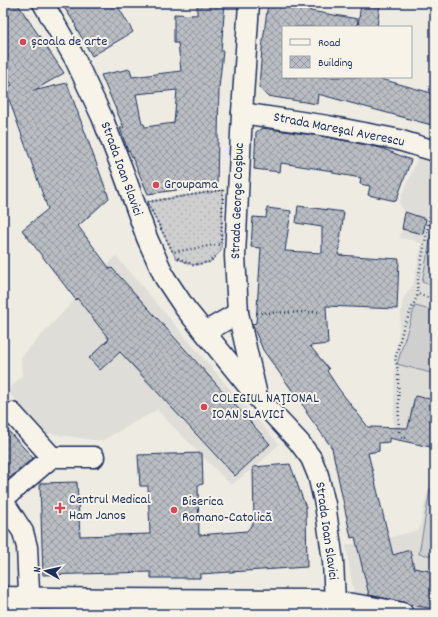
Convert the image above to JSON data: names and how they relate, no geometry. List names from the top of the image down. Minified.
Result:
{"streets":{"street":["Strada Mareșal Averescu","Strada Ioan Slavici","Strada George Coșbuc"]},"crossings":[["Strada Mareșal Averescu","Strada George Coșbuc"],["Strada Ioan Slavici","Strada George Coșbuc"]],"places":{"other":["școala de arte","Groupama","COLEGIUL NAŢIONAL IOAN SLAVICI","Biserica Romano-Catolică"],"health":["Centrul Medical Ham Janos"]},"legend":["Road","Building"],"north":"left"}
